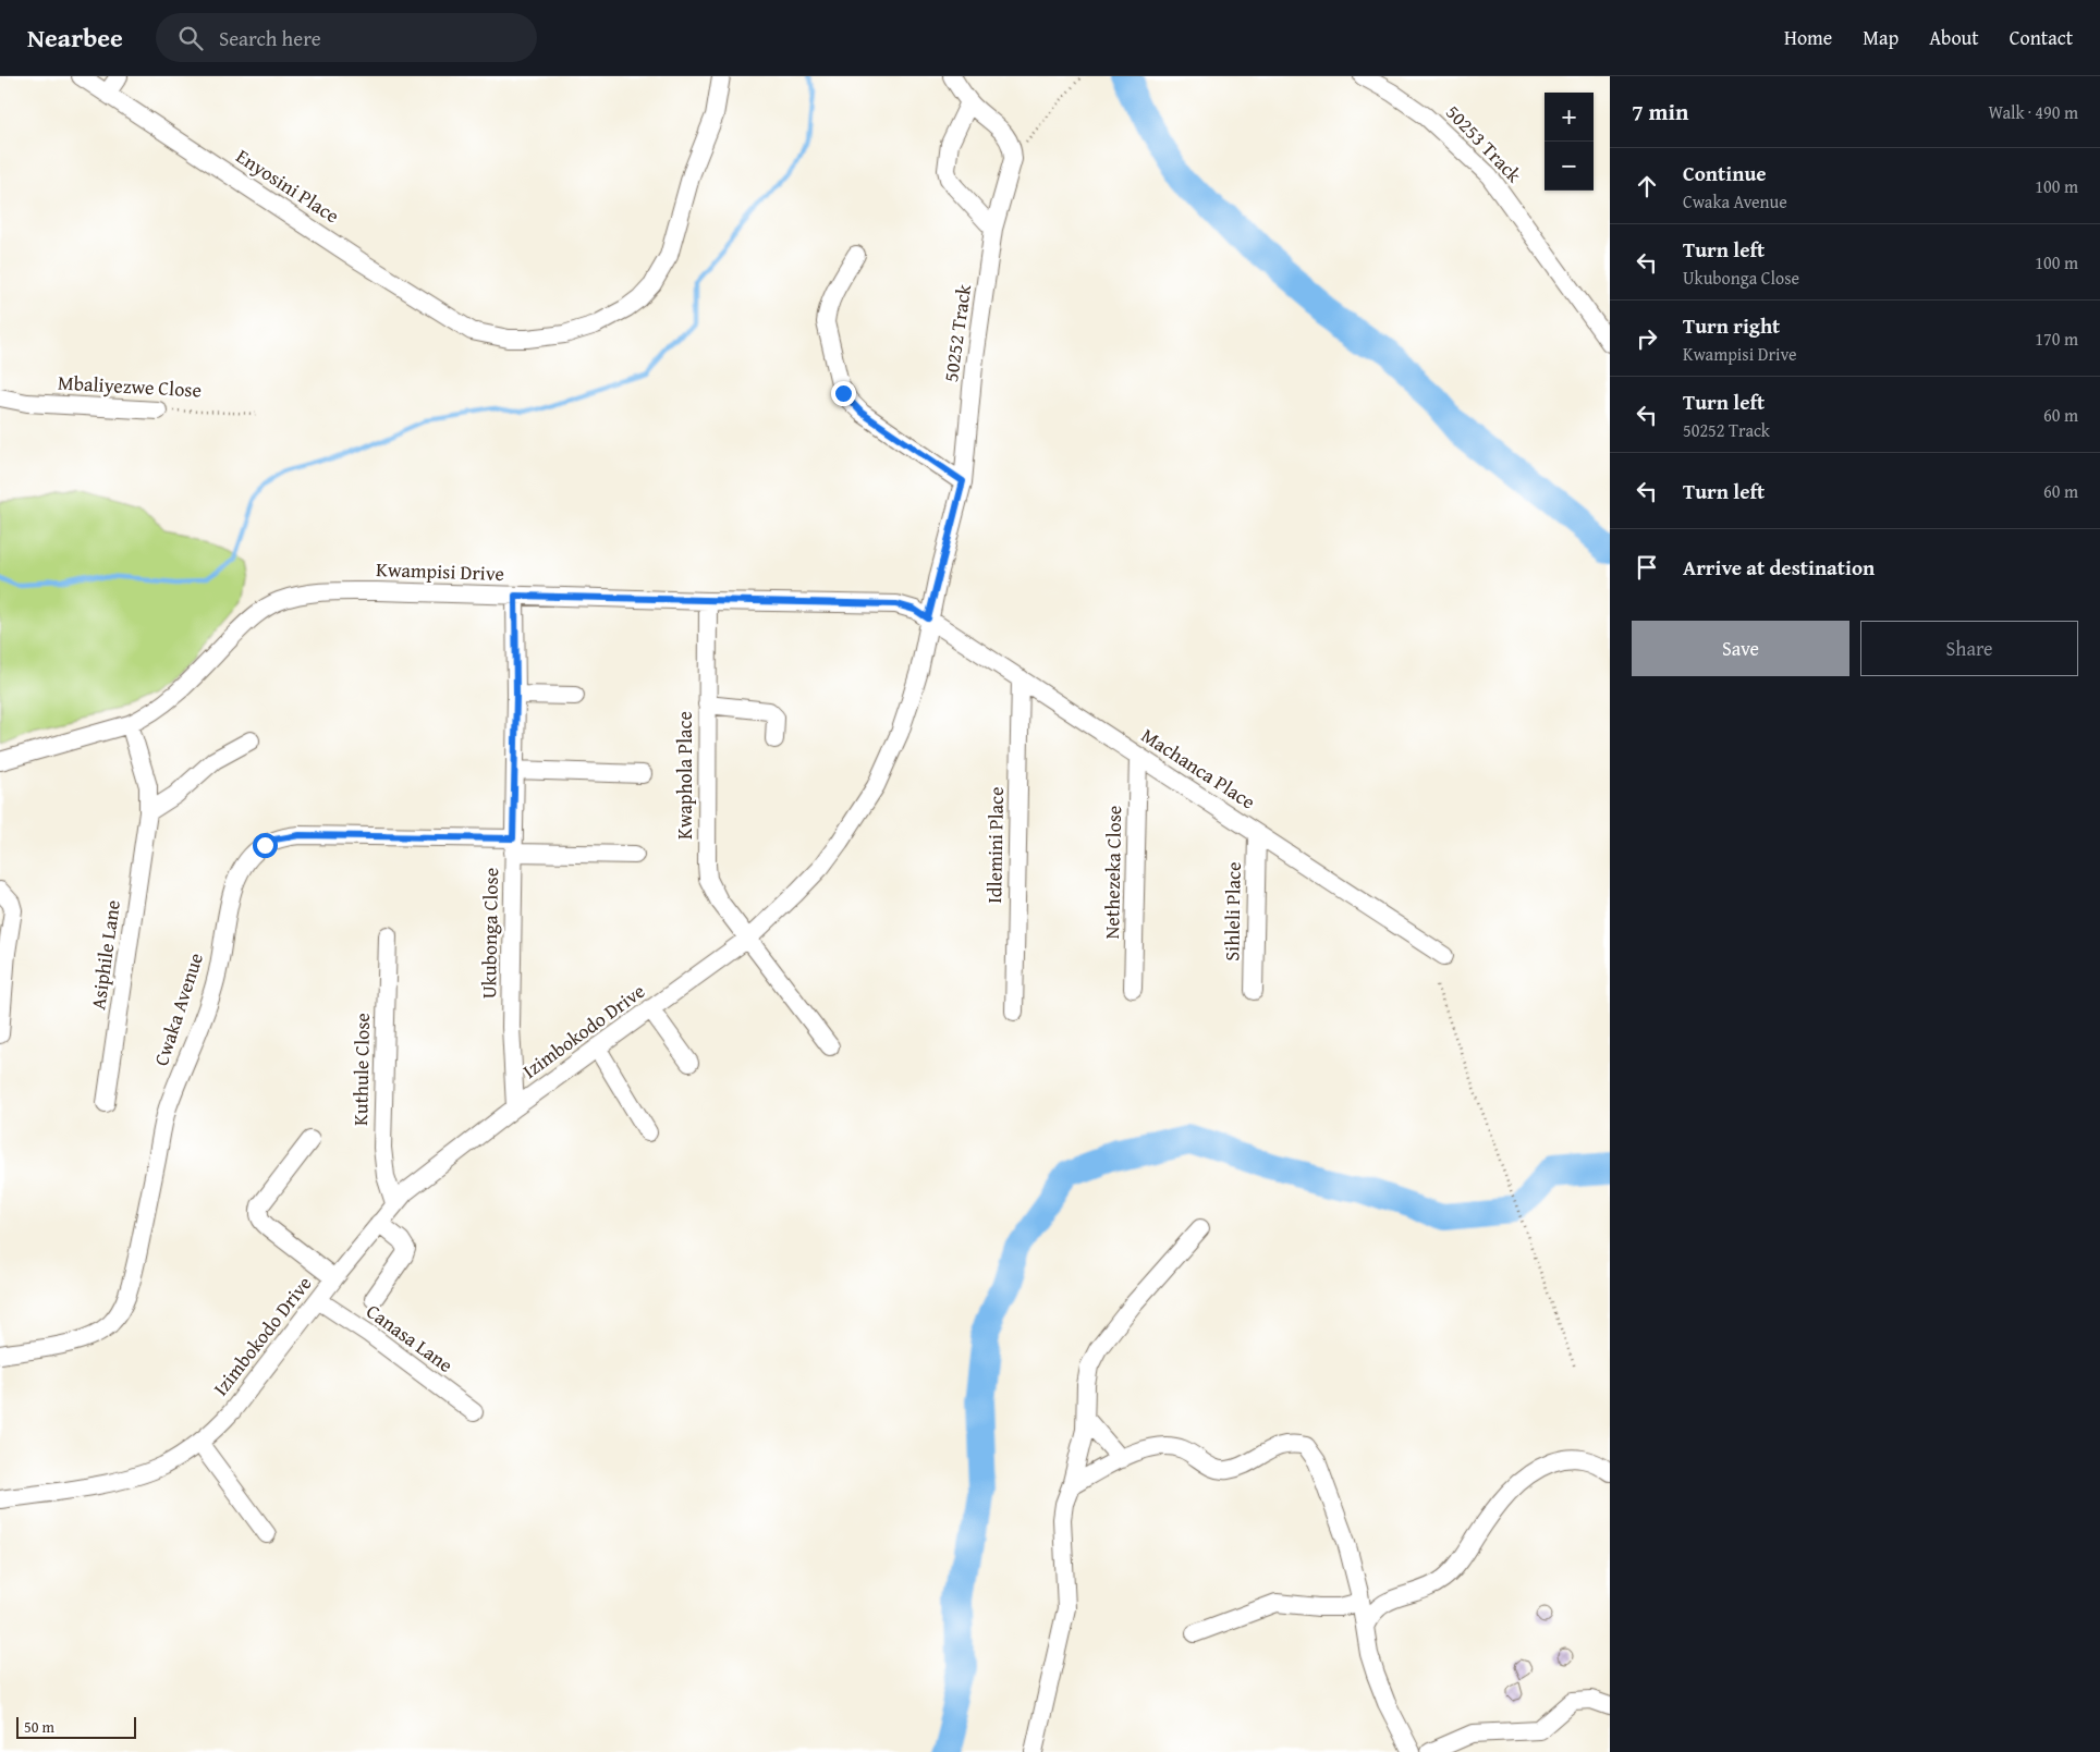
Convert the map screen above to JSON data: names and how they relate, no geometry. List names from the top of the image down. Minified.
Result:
{"streets":{"street":["50253 Track","Enyosini Place","50252 Track","Mbaliyezwe Close","Kwampisi Drive","Machanca Place","Kwaphola Place","Idlemini Place","Nethezeka Close","Sihleli Place","Ukubonga Close","Asiphile Lane","Cwaka Avenue","Izimbokodo Drive","Kuthule Close","Canasa Lane"]},"crossings":[["50252 Track","Kwampisi Drive"],["50252 Track","Machanca Place"],["50252 Track","Izimbokodo Drive"],["Kwampisi Drive","Machanca Place"],["Kwampisi Drive","Kwaphola Place"],["Kwampisi Drive","Ukubonga Close"],["Kwampisi Drive","Asiphile Lane"],["Kwampisi Drive","Izimbokodo Drive"],["Machanca Place","Idlemini Place"],["Machanca Place","Nethezeka Close"],["Machanca Place","Sihleli Place"],["Machanca Place","Izimbokodo Drive"],["Kwaphola Place","Izimbokodo Drive"],["Ukubonga Close","Cwaka Avenue"],["Ukubonga Close","Izimbokodo Drive"],["Izimbokodo Drive","Kuthule Close"],["Izimbokodo Drive","Canasa Lane"]],"scale_bar":"50 m","page":{"header":"Nearbee","search":"Search here","nav":["Home","Map","About","Contact"],"heading":["7 min","Walk · 490 m"],"map_buttons":["+","−"],"list":[["Continue","Cwaka Avenue","100 m"],["Turn left","Ukubonga Close","100 m"],["Turn right","Kwampisi Drive","170 m"],["Turn left","50252 Track","60 m"],["Turn left","60 m"],"Arrive at destination"],"buttons":["Save","Share"],"scale":"50 m"}}
